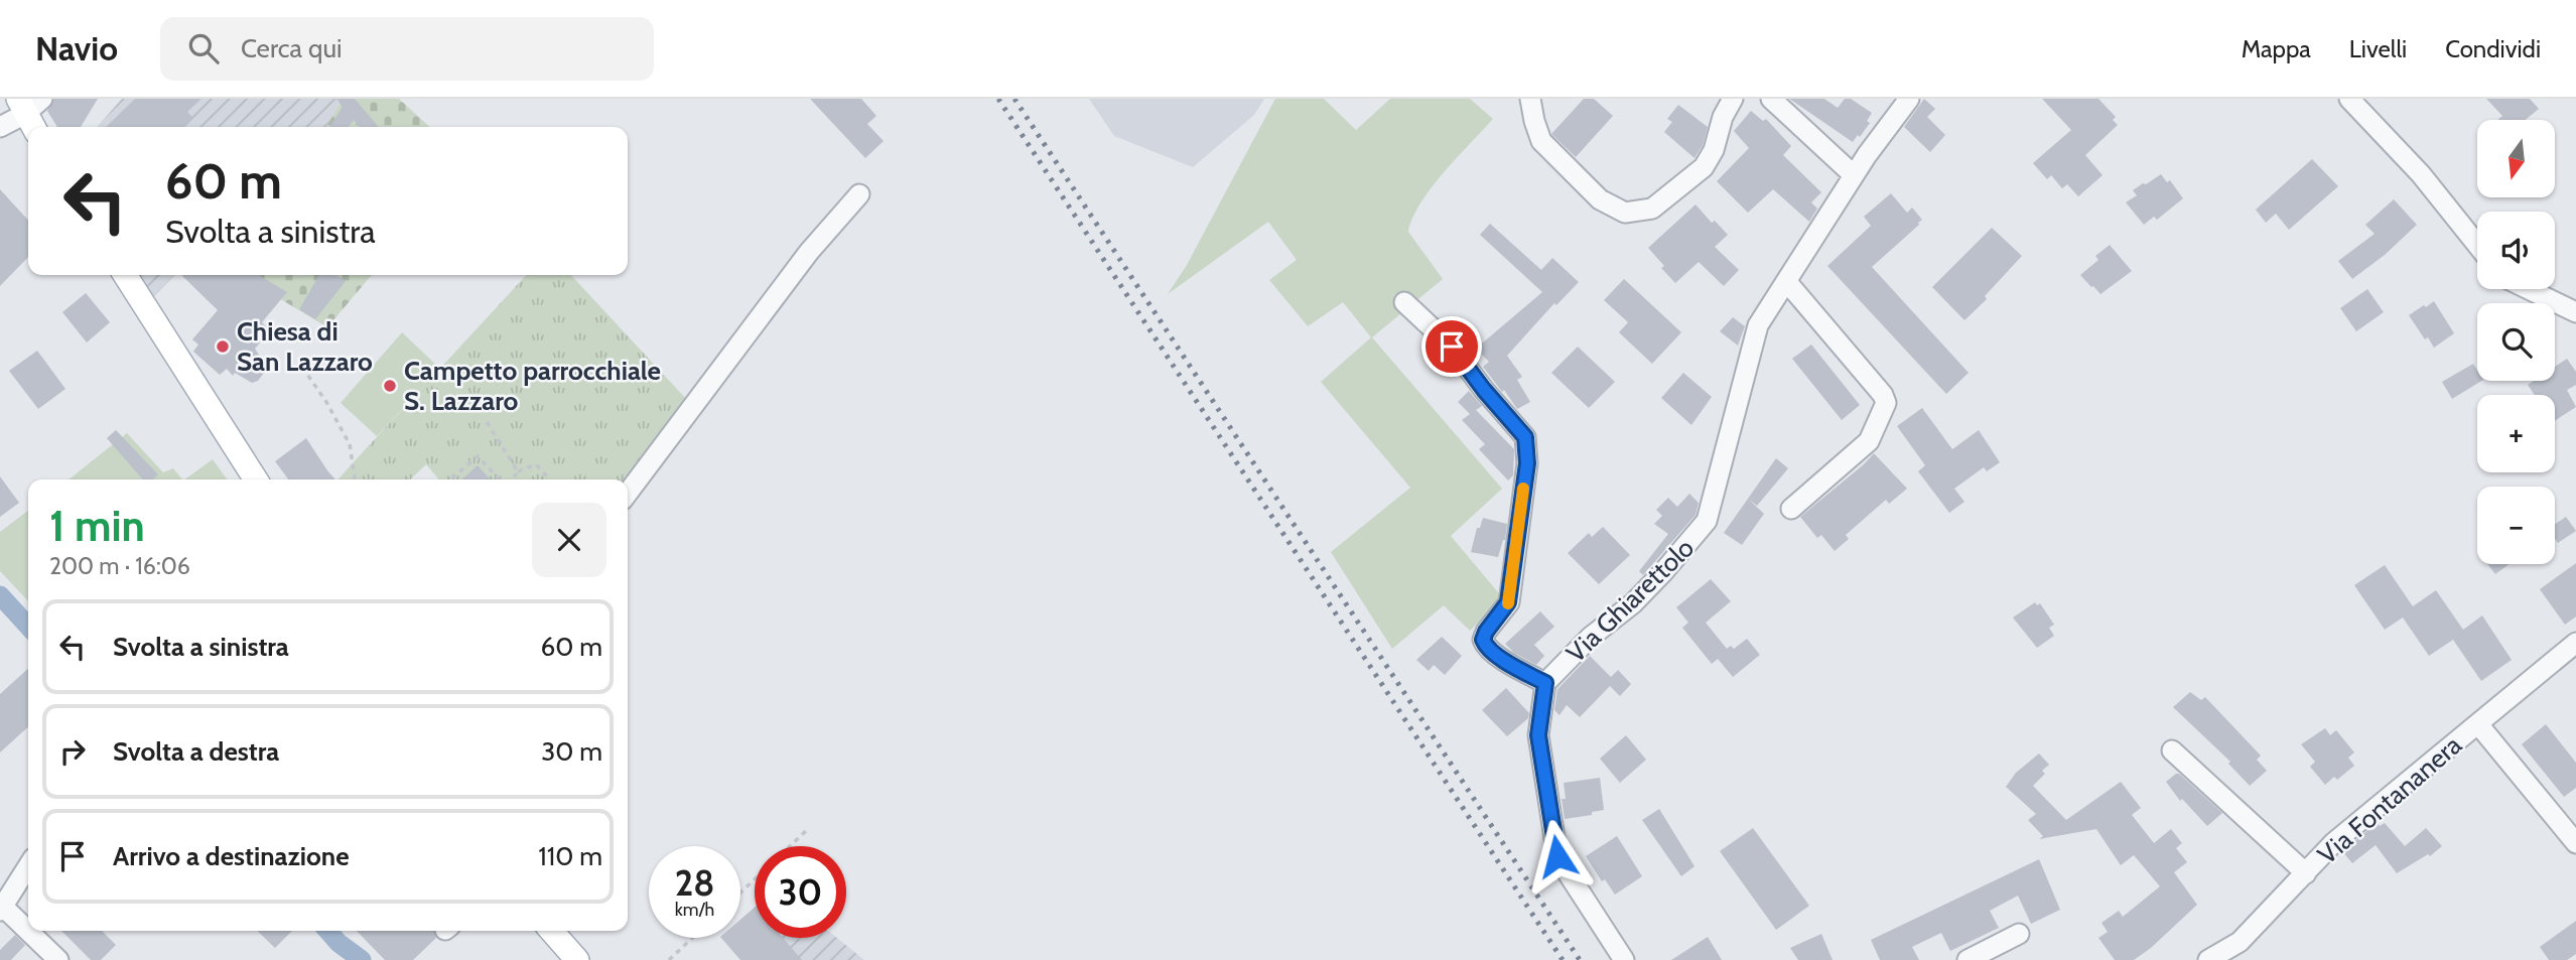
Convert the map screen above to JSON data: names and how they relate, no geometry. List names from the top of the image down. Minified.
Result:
{"streets":{"street":["Via Ghiarettolo","Via Fontananera"]},"places":["Chiesa di San Lazzaro","Campetto parrocchiale S. Lazzaro"],"north":"bottom","page":{"header":"Navio","search":"Cerca qui","nav":["Mappa","Livelli","Condividi"],"map_buttons":["+","−"],"turn":["60 m","Svolta a sinistra"],"heading":["1 min","200 m · 16:06"],"list":[{"name":"Svolta a sinistra","value":"60 m"},{"name":"Svolta a destra","value":"30 m"},{"name":"Arrivo a destinazione","value":"110 m"}],"speed":"28 km/h","limit":"30"}}
